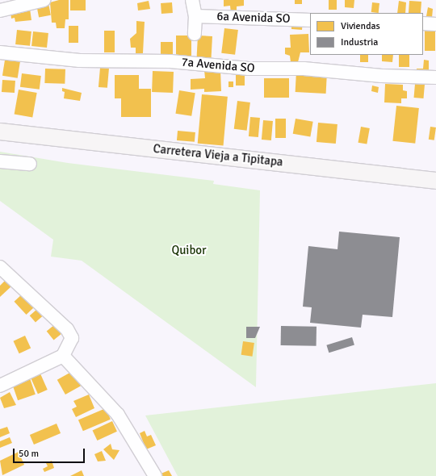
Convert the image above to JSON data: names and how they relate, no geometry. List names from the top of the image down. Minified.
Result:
{"streets":{"main road":["Carretera Vieja a Tipitapa"],"street":["6a Avenida SO","7a Avenida SO"]},"parks":["Quibor"],"legend":["Viviendas","Industria"],"scale_bar":"50 m"}
